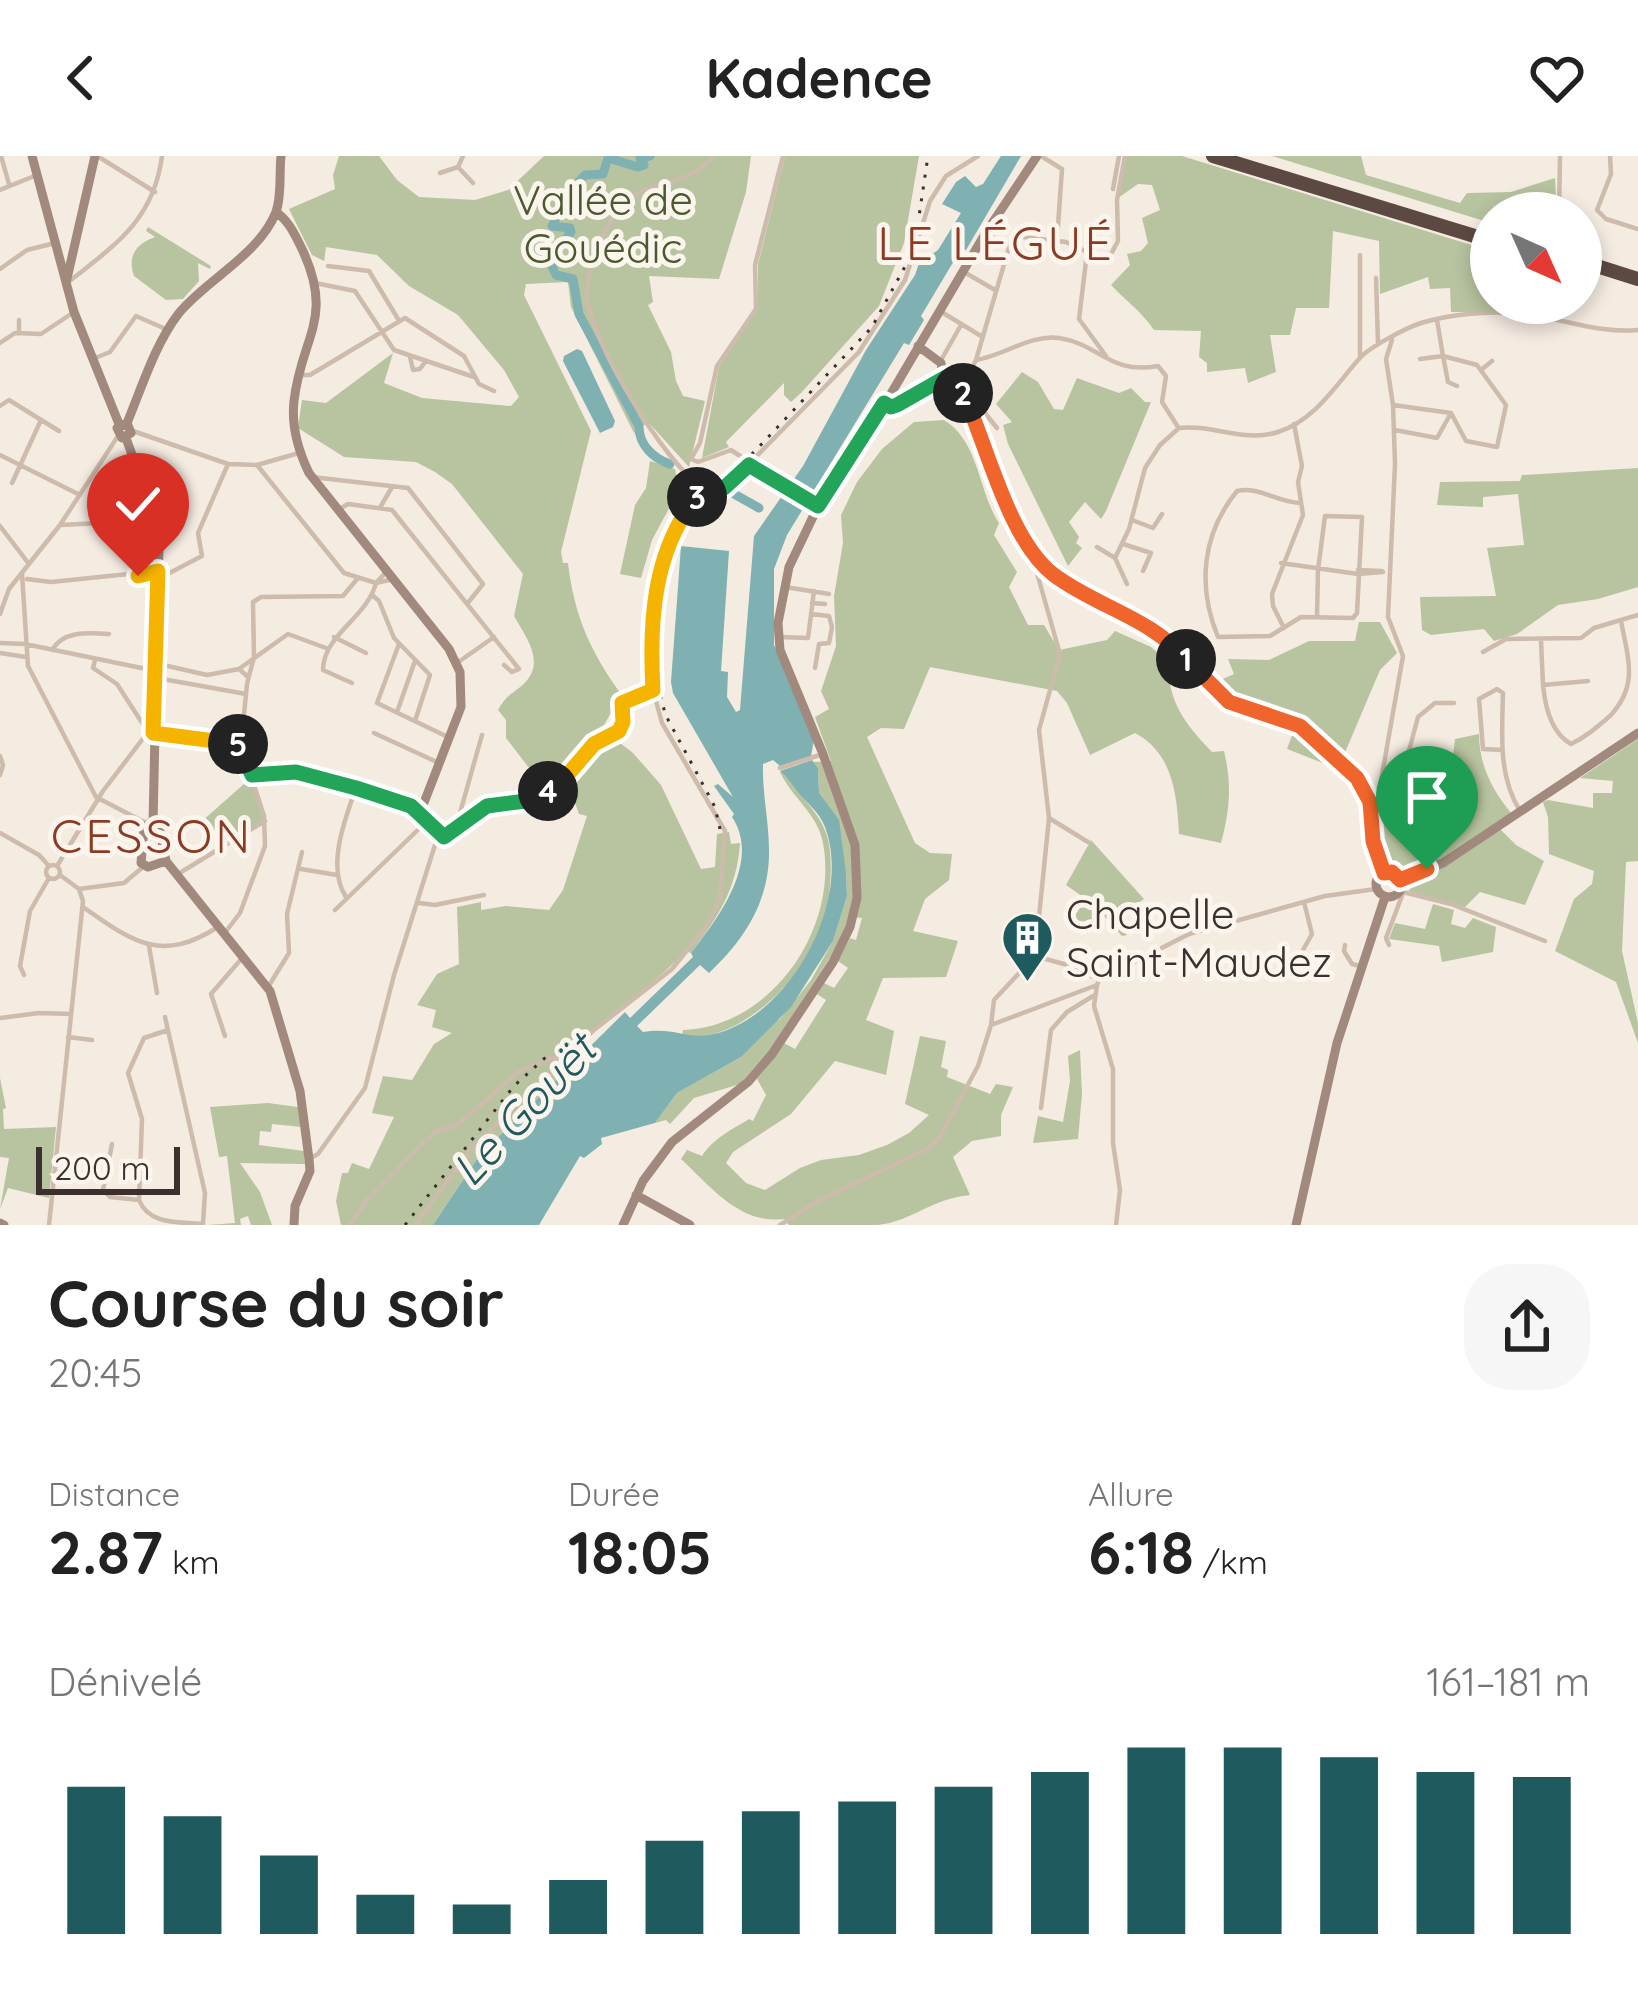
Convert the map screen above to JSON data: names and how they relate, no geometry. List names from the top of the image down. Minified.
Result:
{"districts":["LE LÉGUÉ","CESSON"],"water":["Le Gouët"],"parks":["Vallée de Gouédic"],"places":{"building":["Chapelle Saint-Maudez"]},"scale_bar":"200 m","north":"bottom right","page":{"header":"Kadence","pins":["2","3","1","5","4"],"scale":"200 m","heading":["Course du soir","20:45"],"stats":[["Distance","2.87 km"],["Durée","18:05"],["Allure","6:18 /km"]],"chart":["Dénivelé","161–181 m"]}}
